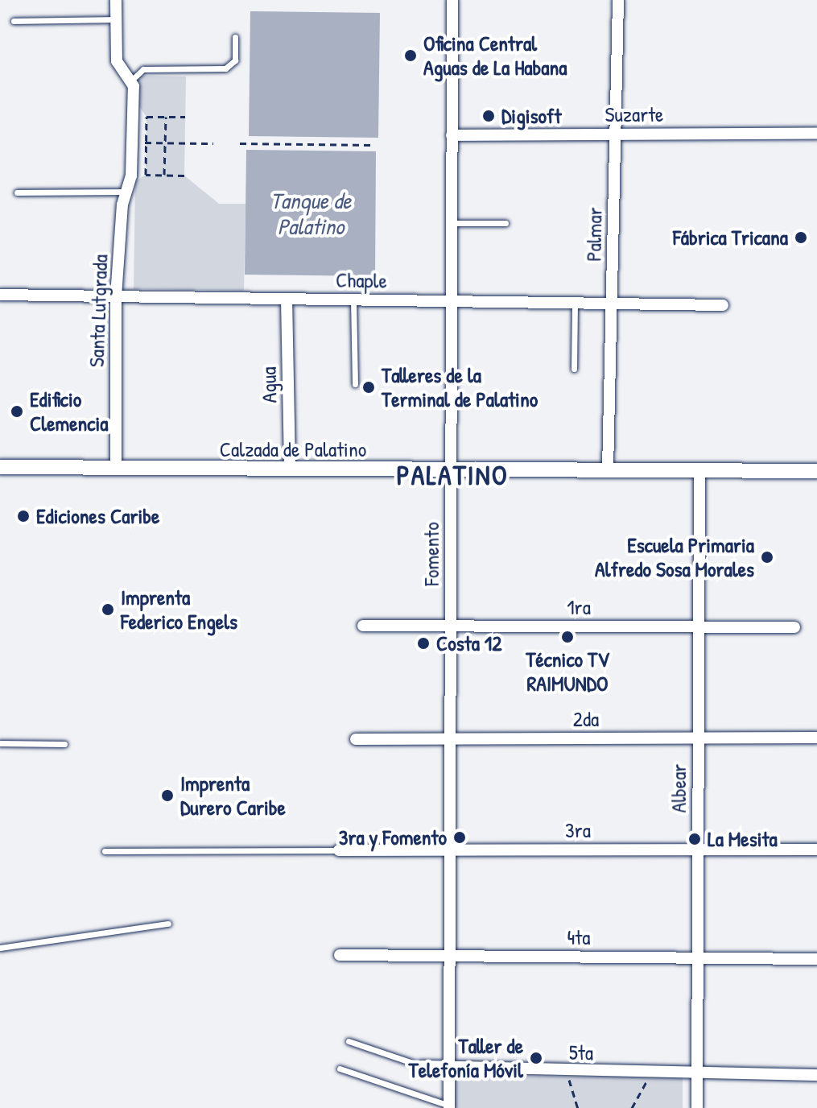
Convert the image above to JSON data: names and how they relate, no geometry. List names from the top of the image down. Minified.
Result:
{"streets":{"street":["Suzarte","Palmar","Chaple","Santa Lutgrada","Agua","Calzada de Palatino","Fomento","1ra","2da","Albear","3ra","4ta","5ta"]},"crossings":[["Suzarte","Palmar"],["Suzarte","Fomento"],["Palmar","Chaple"],["Palmar","Calzada de Palatino"],["Chaple","Santa Lutgrada"],["Chaple","Agua"],["Chaple","Fomento"],["Santa Lutgrada","Calzada de Palatino"],["Agua","Calzada de Palatino"],["Calzada de Palatino","Fomento"],["Calzada de Palatino","Albear"],["Fomento","1ra"],["Fomento","2da"],["Fomento","3ra"],["Fomento","4ta"],["Fomento","5ta"],["1ra","Albear"],["2da","Albear"],["Albear","3ra"],["Albear","4ta"],["Albear","5ta"]],"districts":["PALATINO"],"water":["Tanque de Palatino"],"places":["Oficina Central Aguas de La Habana","Digisoft","Fábrica Tricana","Talleres de la Terminal de Palatino","Edificio Clemencia","Ediciones Caribe","Escuela Primaria Alfredo Sosa Morales","Imprenta Federico Engels","Técnico TV RAIMUNDO","Costa 12","Imprenta Durero Caribe","3ra y Fomento","La Mesita","Taller de Telefonía Móvil"]}
